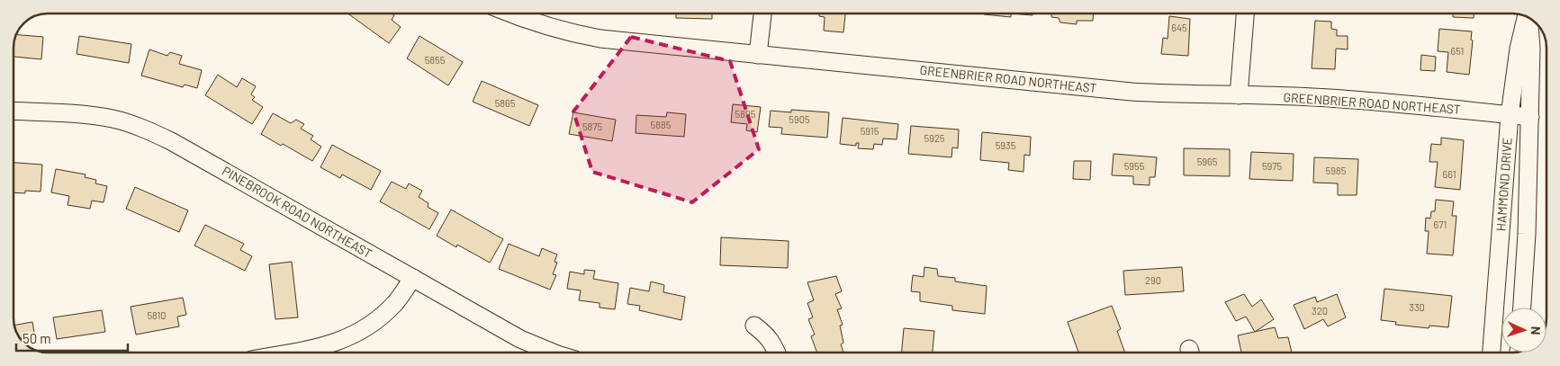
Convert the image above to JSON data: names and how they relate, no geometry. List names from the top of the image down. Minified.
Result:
{"streets":{"street":["GREENBRIER ROAD NORTHEAST","HAMMOND DRIVE","PINEBROOK ROAD NORTHEAST"]},"crossings":[["GREENBRIER ROAD NORTHEAST","HAMMOND DRIVE"]],"house_numbers":["645","651","5855","5865","5895","5905","5885","5875","5915","5925","5935","5965","5955","5975","5985","661","671","290","330","320","5810"],"scale_bar":"50 m","north":"right"}
